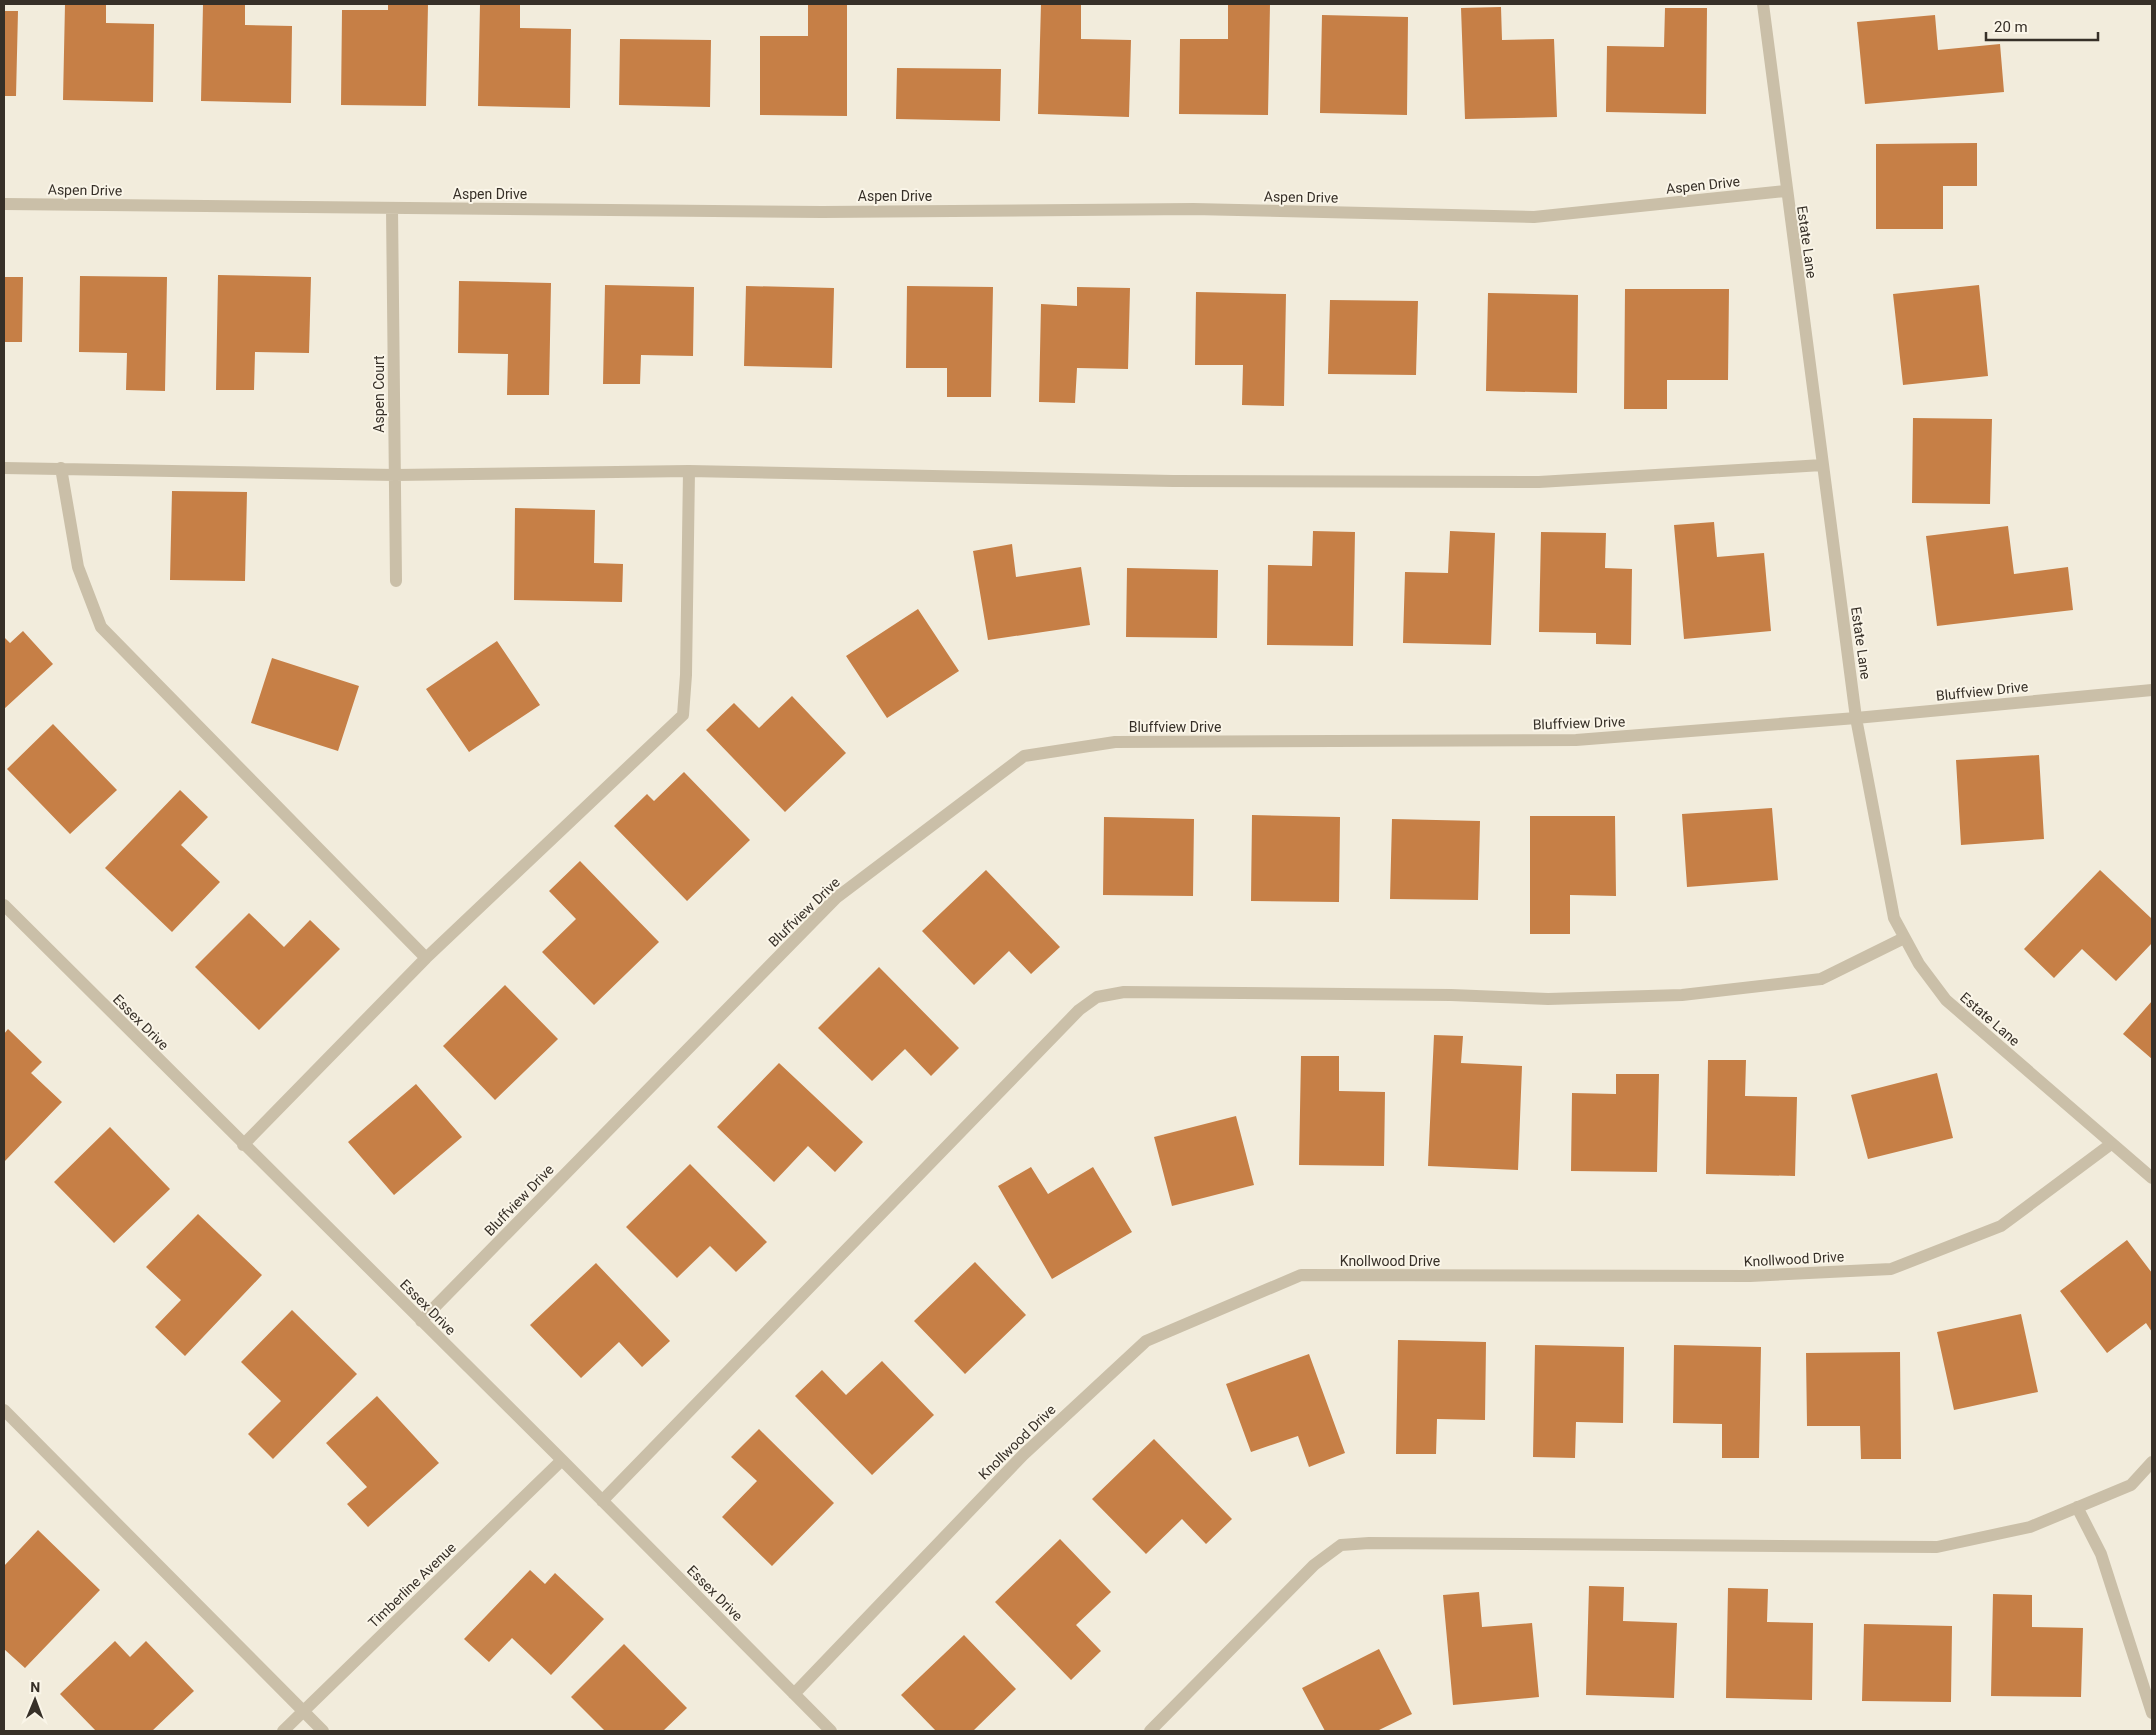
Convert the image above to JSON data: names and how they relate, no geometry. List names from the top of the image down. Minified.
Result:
{"streets":{"street":["Aspen Drive","Estate Lane","Aspen Court","Bluffview Drive","Essex Drive","Knollwood Drive","Timberline Avenue"]},"crossings":[["Aspen Drive","Estate Lane"],["Aspen Drive","Aspen Court"],["Estate Lane","Bluffview Drive"],["Estate Lane","Knollwood Drive"],["Bluffview Drive","Essex Drive"],["Essex Drive","Knollwood Drive"],["Essex Drive","Timberline Avenue"]],"scale_bar":"20 m","north":"top"}
